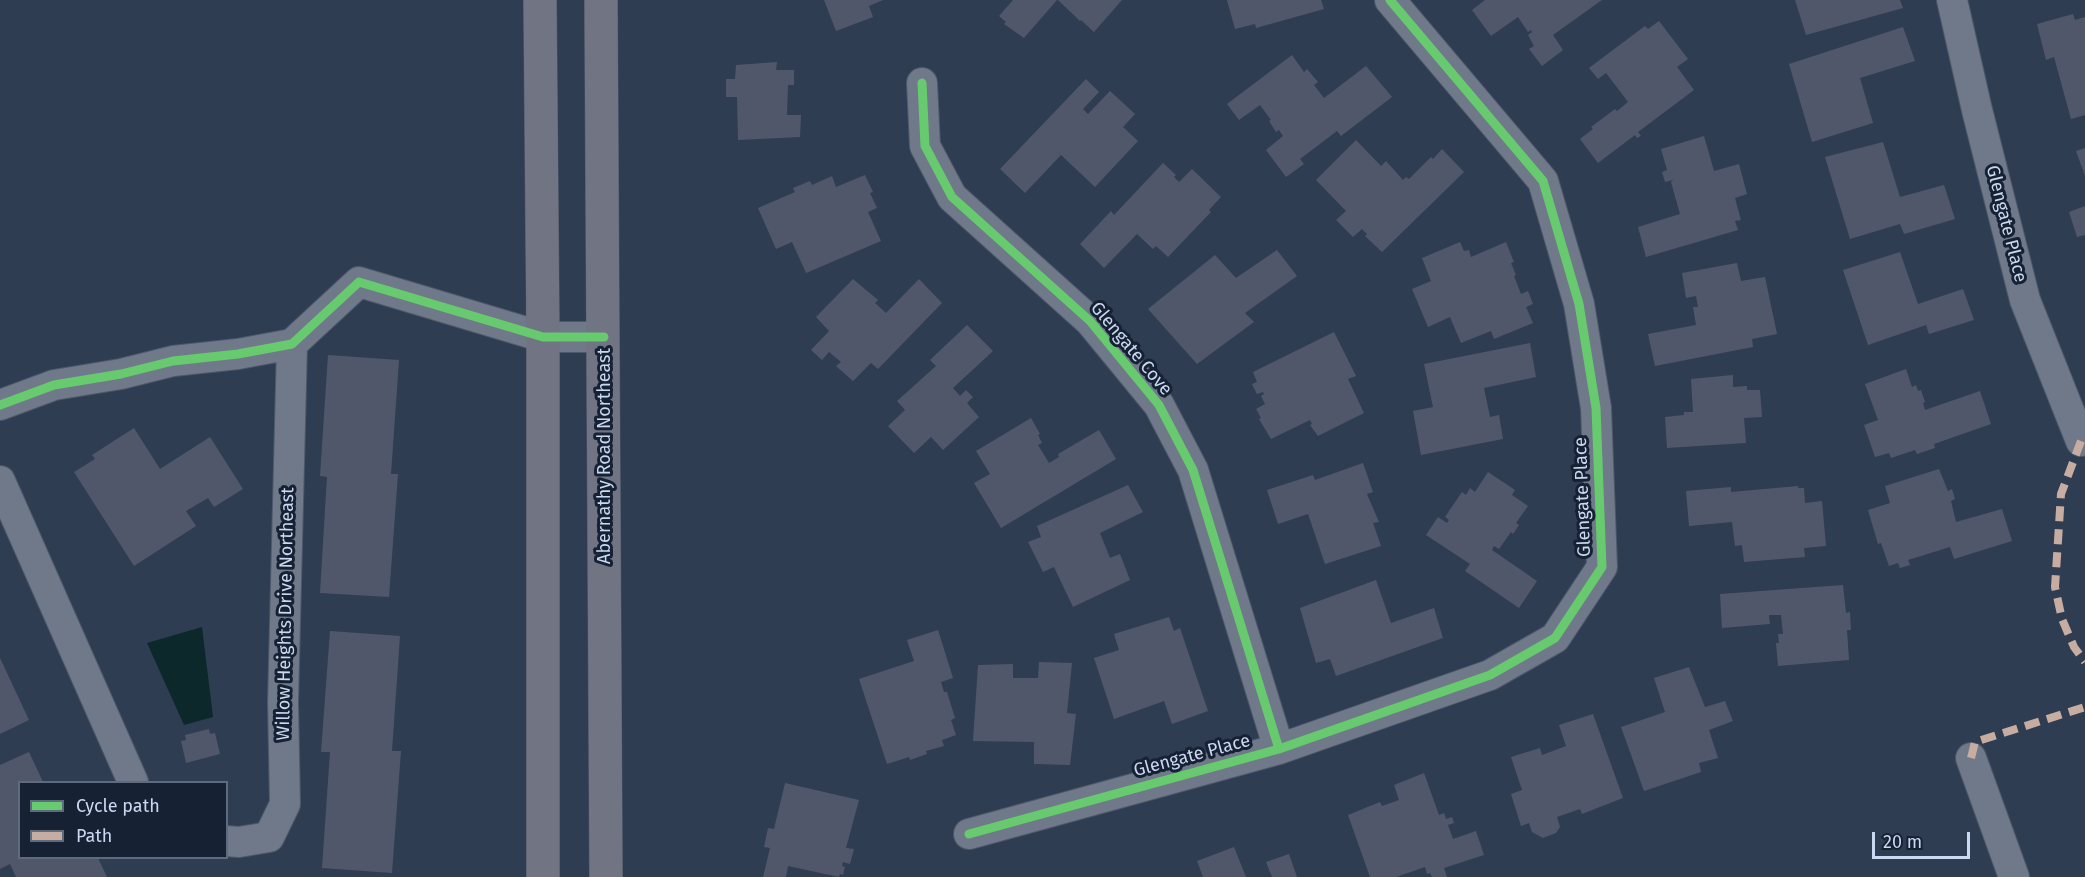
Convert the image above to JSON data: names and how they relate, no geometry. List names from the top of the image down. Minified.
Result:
{"streets":{"main road":["Abernathy Road Northeast"],"street":["Glengate Place","Glengate Cove","Willow Heights Drive Northeast"]},"crossings":[["Glengate Place","Glengate Cove"]],"legend":["Cycle path","Path"],"scale_bar":"20 m"}
